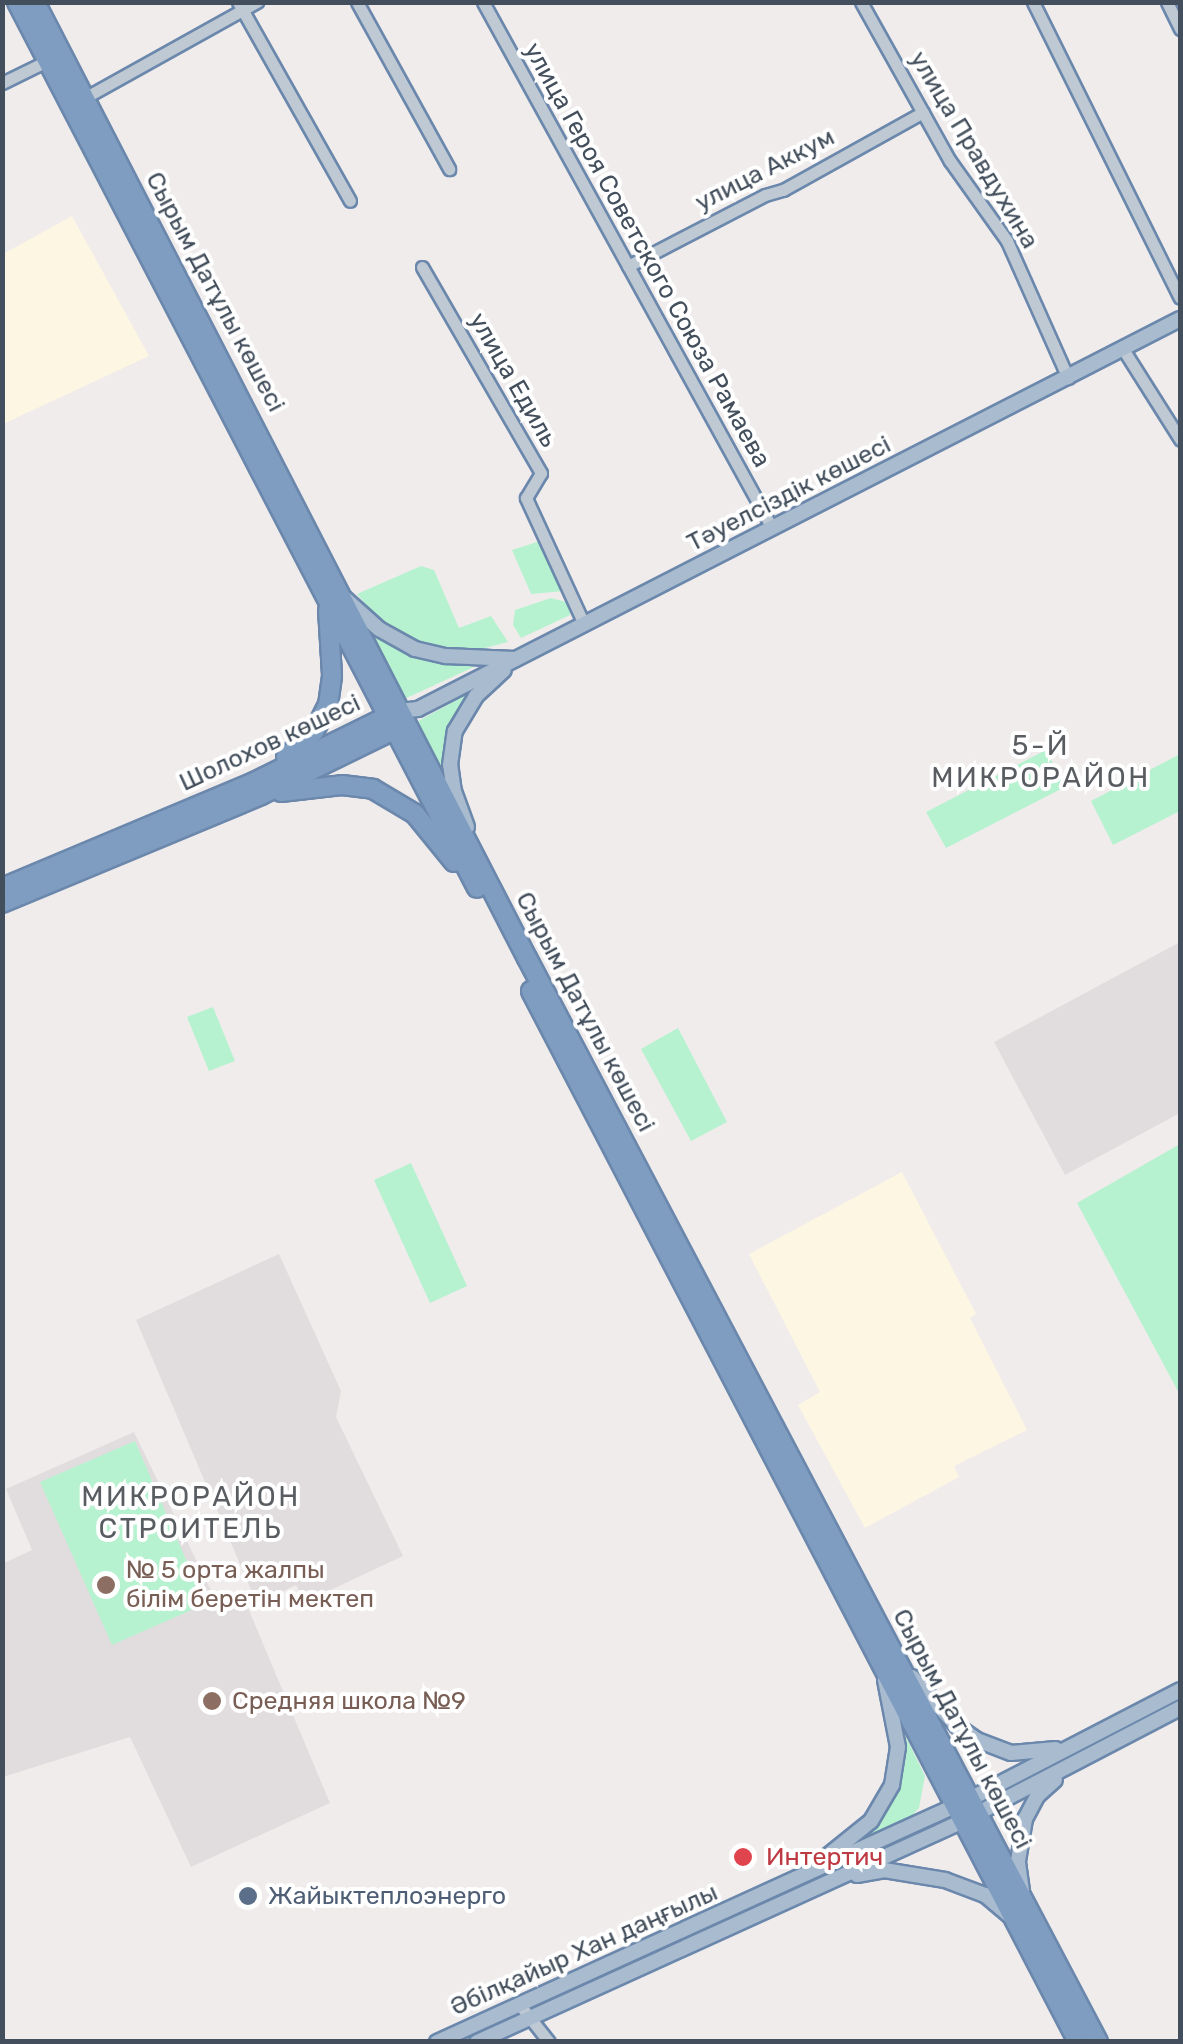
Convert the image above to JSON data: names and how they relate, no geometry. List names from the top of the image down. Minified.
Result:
{"streets":{"highway":["Сырым Датұлы көшесі","Шолохов көшесі"],"main road":["Тәуелсіздік көшесі","Әбілқайыр Хан даңғылы"],"street":["улица Правдухина","улица Аккум","улица Героя Советского Союза Рамаева","улица Едиль"]},"crossings":[["улица Правдухина","улица Аккум"],["улица Правдухина","Тәуелсіздік көшесі"],["улица Аккум","улица Героя Советского Союза Рамаева"],["улица Героя Советского Союза Рамаева","Тәуелсіздік көшесі"],["Сырым Датұлы көшесі","Тәуелсіздік көшесі"],["Сырым Датұлы көшесі","Шолохов көшесі"],["Сырым Датұлы көшесі","Әбілқайыр Хан даңғылы"],["улица Едиль","Тәуелсіздік көшесі"],["Тәуелсіздік көшесі","Шолохов көшесі"]],"districts":["5-Й МИКРОРАЙОН","МИКРОРАЙОН СТРОИТЕЛЬ"],"places":["№ 5 орта жалпы білім беретін мектеп","Средняя школа №9","Интертич","Жайыктеплоэнерго"]}
